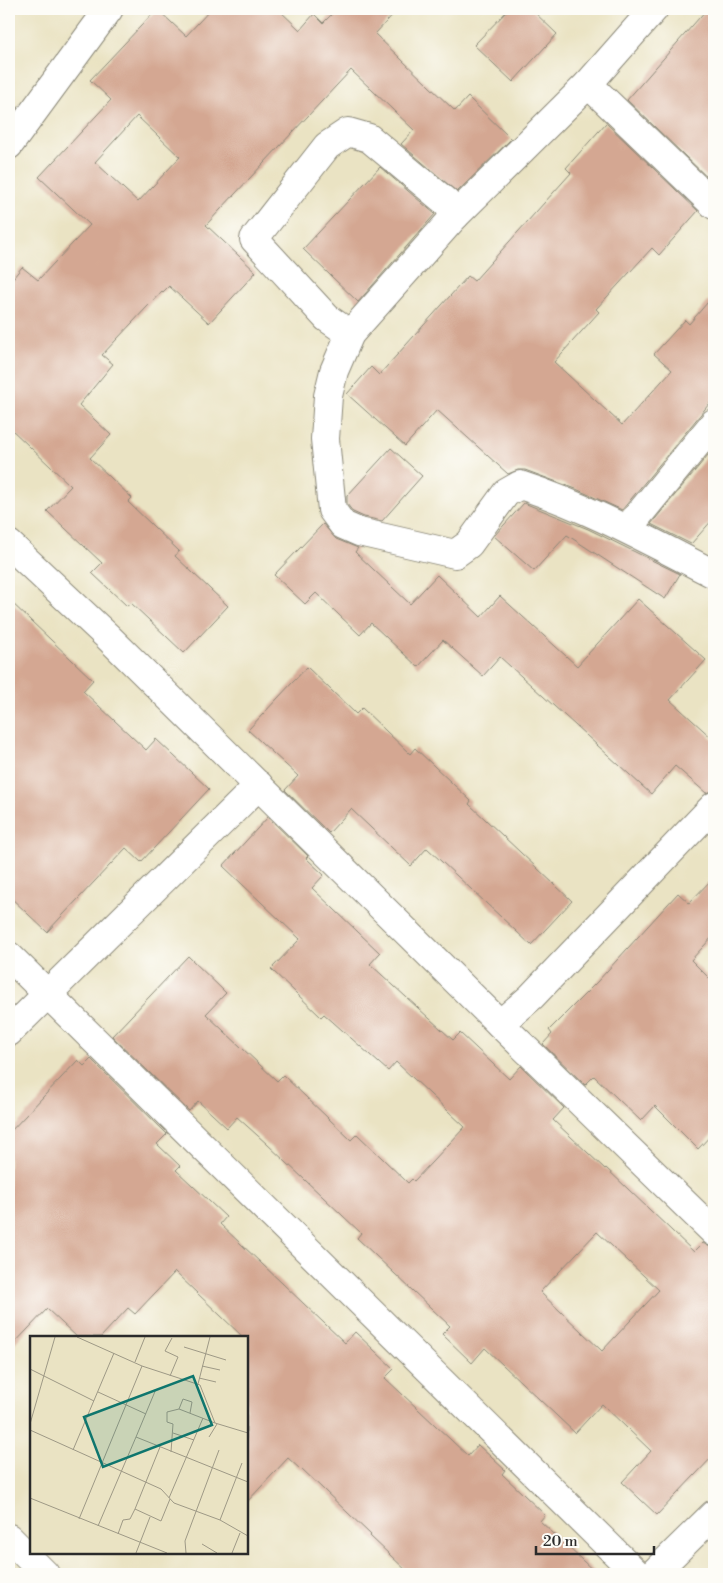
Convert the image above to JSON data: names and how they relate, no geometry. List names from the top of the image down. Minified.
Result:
{"scale_bar":"20 m"}
